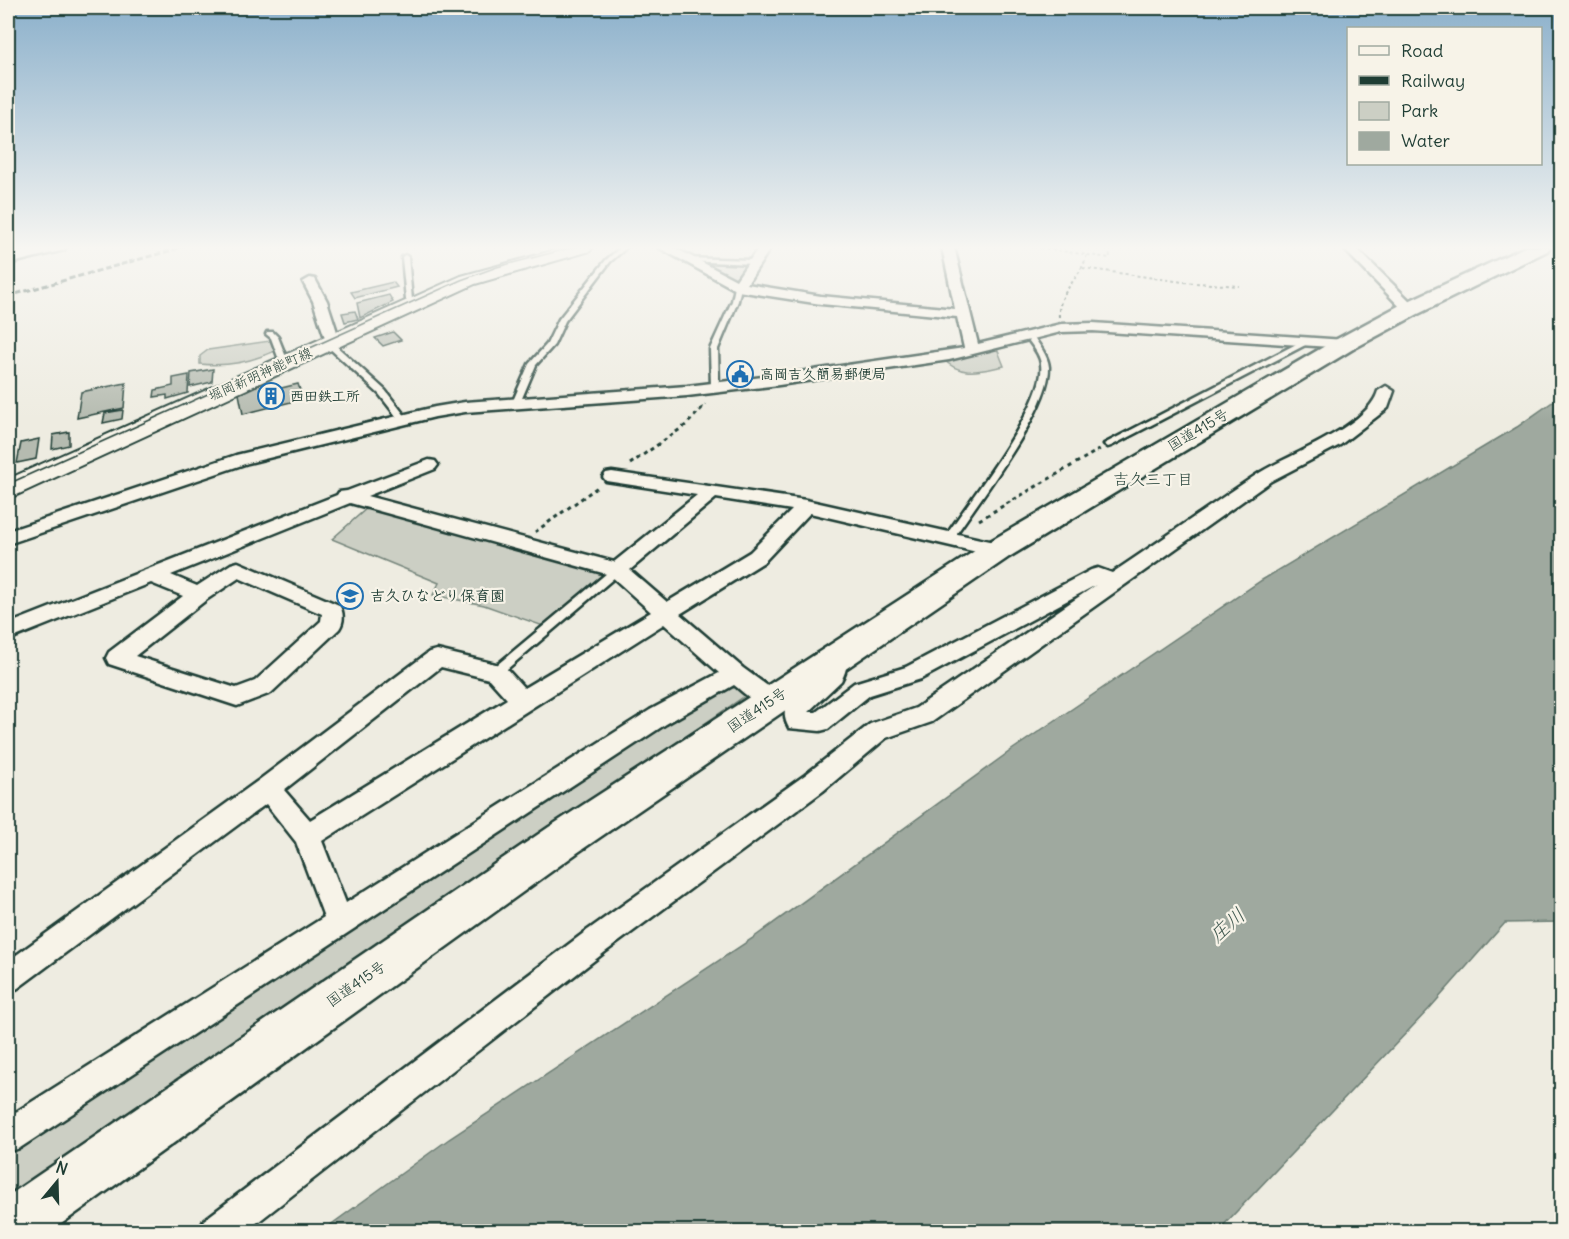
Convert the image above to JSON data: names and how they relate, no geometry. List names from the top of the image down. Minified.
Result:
{"streets":{"highway":["国道415号"],"main road":["堀岡新明神能町線"]},"districts":["吉久三丁目"],"water":["庄川"],"places":{"public building":["高岡吉久簡易郵便局"],"building":["西田鉄工所"],"school or university":["吉久ひなどり保育園"]},"legend":["Road","Railway","Park","Water"],"north":"top"}
